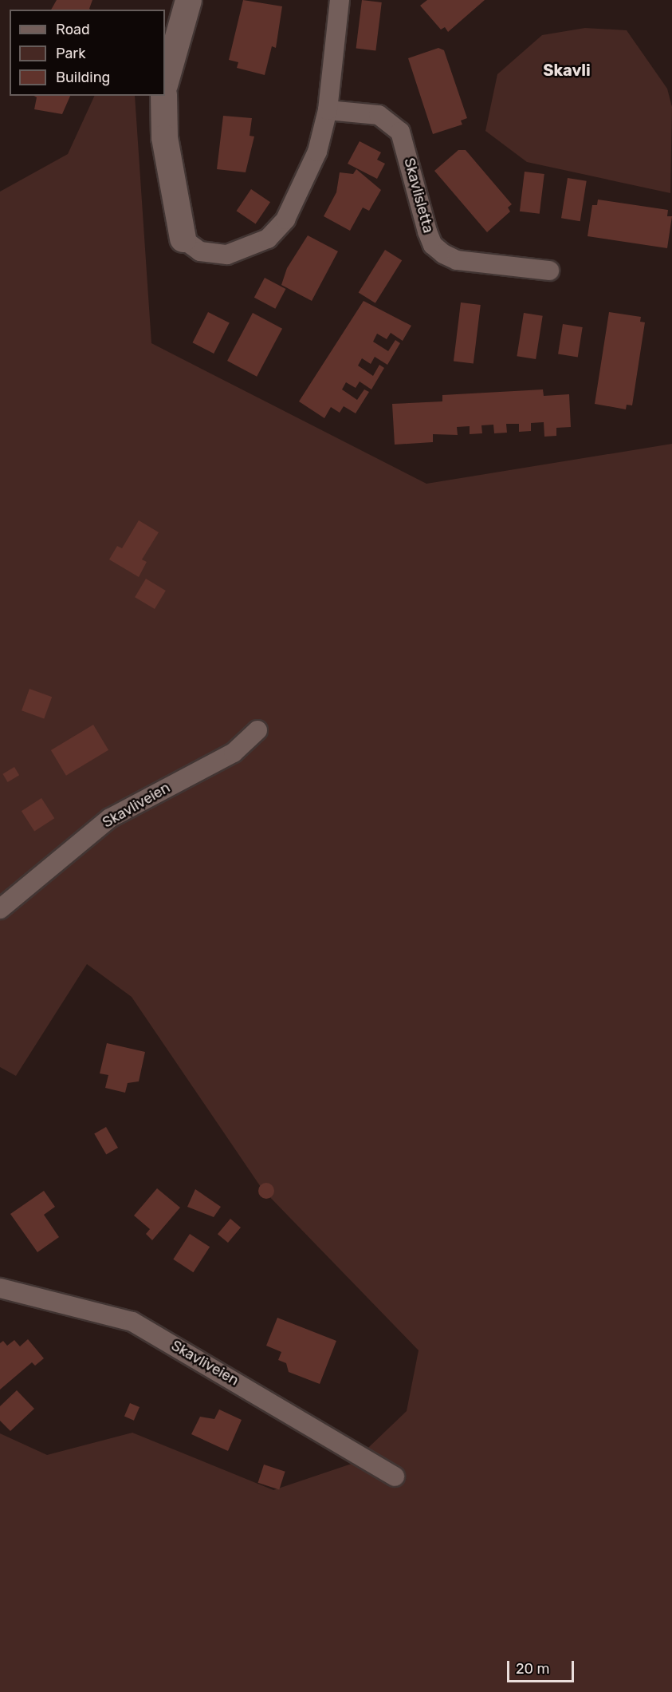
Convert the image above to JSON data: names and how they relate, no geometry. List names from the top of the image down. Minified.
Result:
{"streets":{"street":["Skavlisletta","Skavliveien"]},"districts":["Skavli"],"legend":["Road","Park","Building"],"scale_bar":"20 m"}
